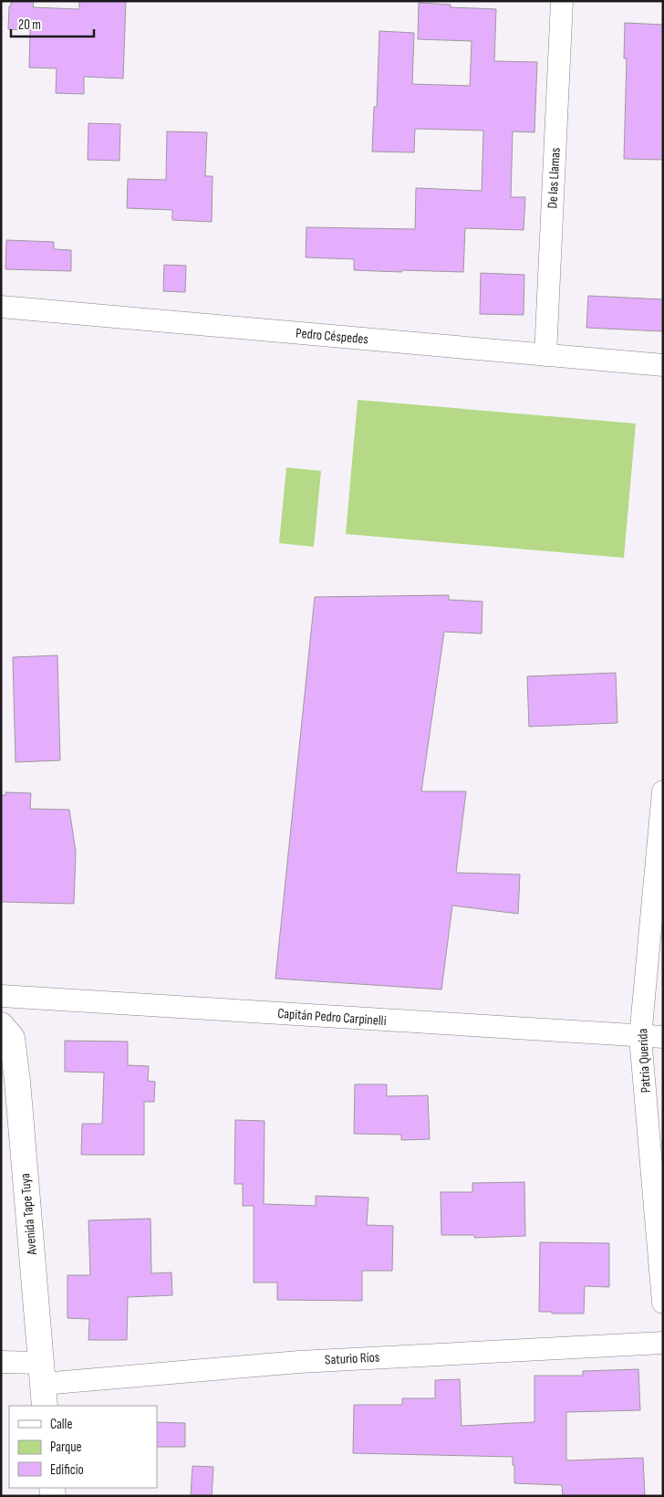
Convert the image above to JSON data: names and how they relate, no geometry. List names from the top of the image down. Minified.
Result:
{"streets":{"street":["De las Llamas","Pedro Céspedes","Capitán Pedro Carpinelli","Patria Querida","Avenida Tape Tuya","Saturio Ríos"]},"crossings":[["De las Llamas","Pedro Céspedes"],["Capitán Pedro Carpinelli","Patria Querida"],["Avenida Tape Tuya","Saturio Ríos"]],"legend":["Calle","Parque","Edificio"],"scale_bar":"20 m"}
